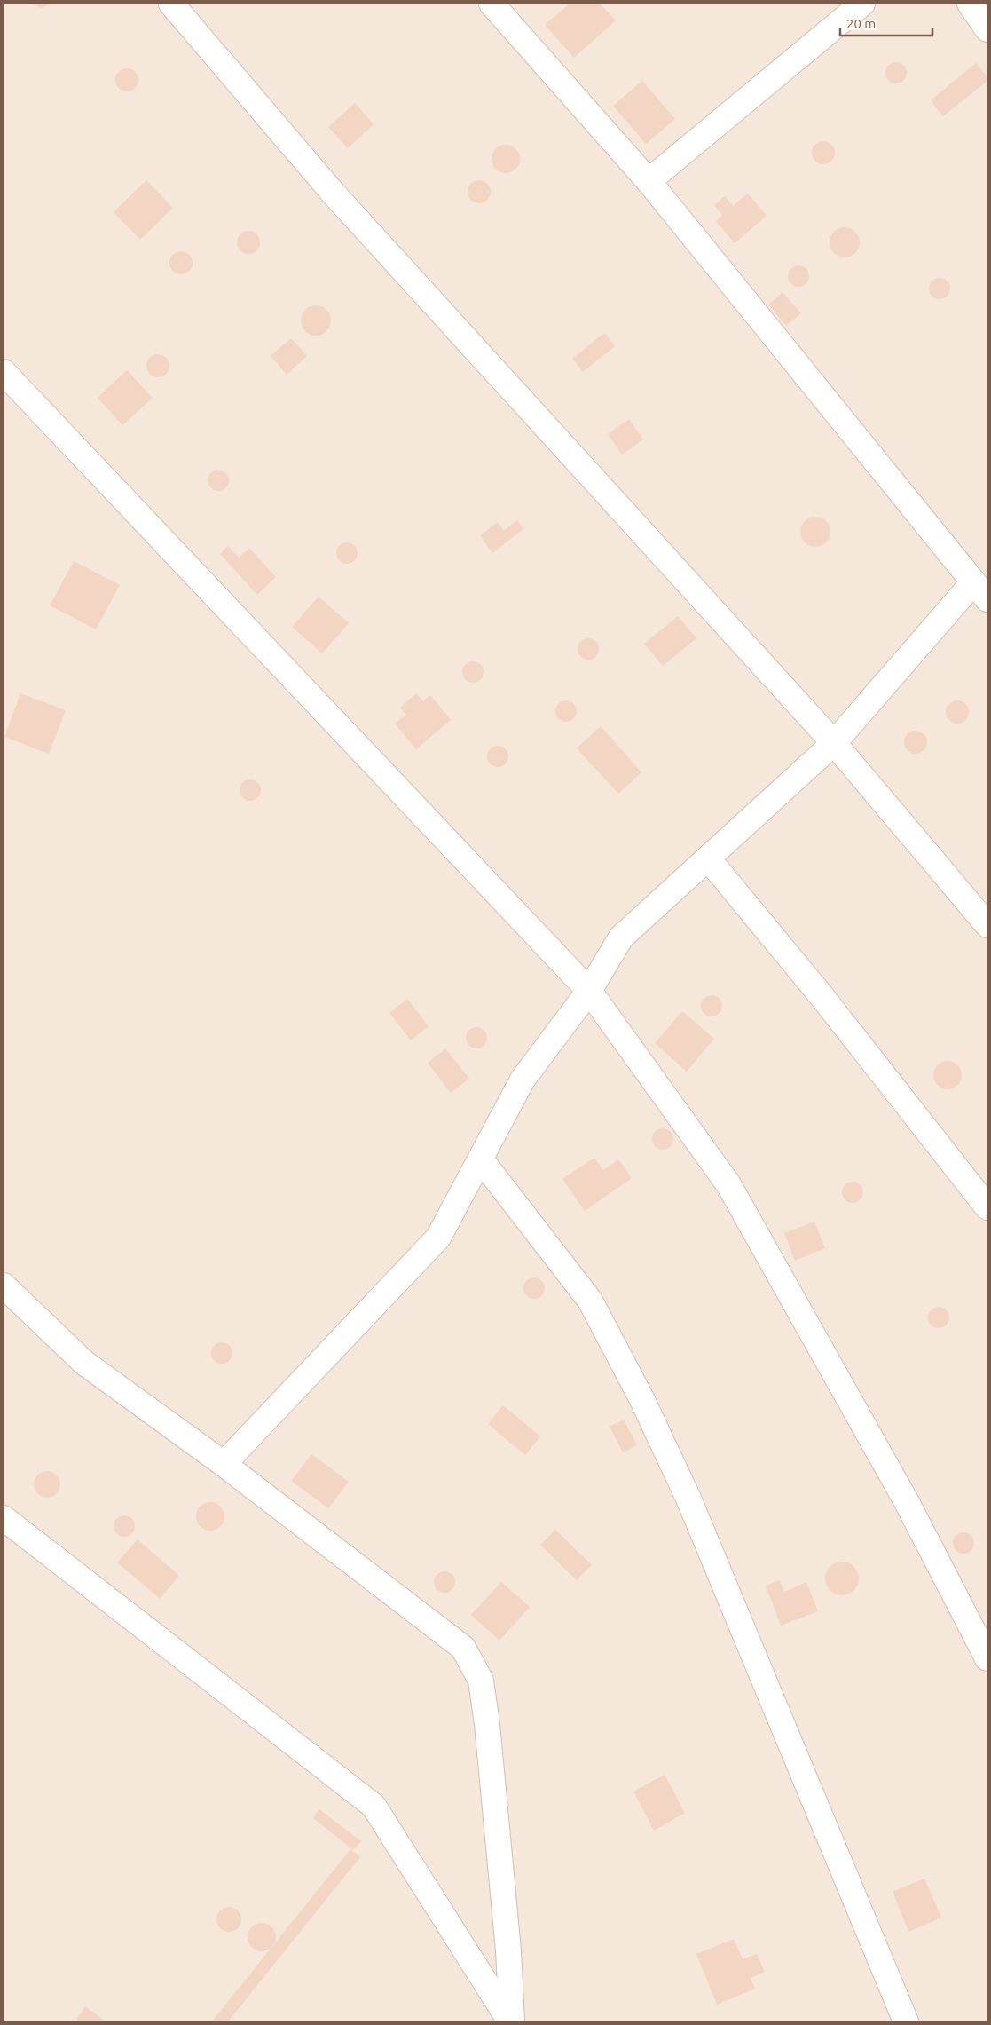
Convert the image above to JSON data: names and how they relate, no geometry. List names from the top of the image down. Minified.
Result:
{"scale_bar":"20 m"}
